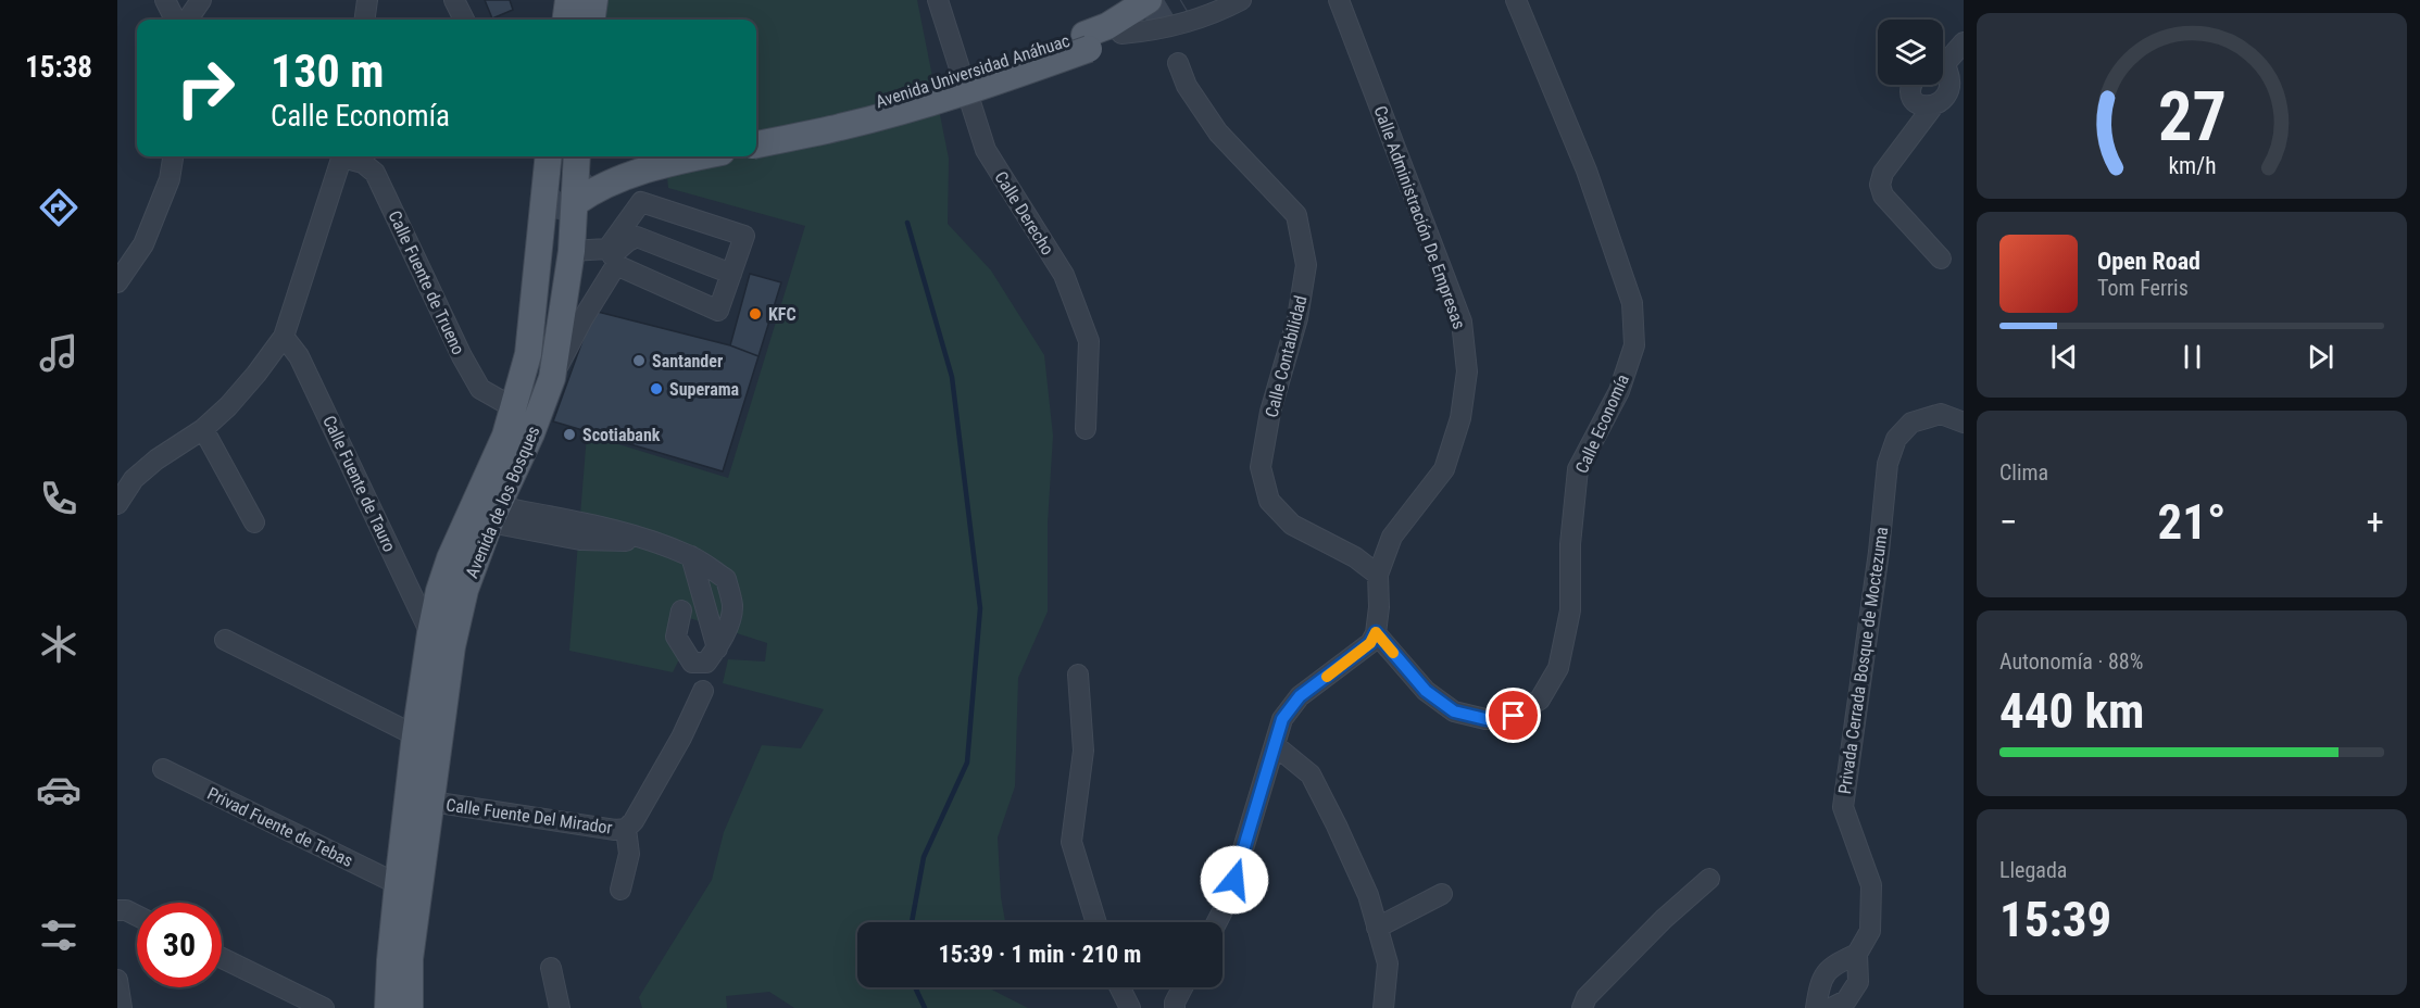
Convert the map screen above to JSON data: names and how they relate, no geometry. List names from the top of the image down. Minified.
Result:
{"streets":{"main road":["Avenida Universidad Anáhuac","Avenida de los Bosques"],"street":["Calle Derecho","Calle Administración De Empresas","Calle Fuente de Trueno","Calle Contabilidad","Calle Economía","Calle Fuente de Tauro","Privada Cerrada Bosque de Moctezuma","Calle Fuente Del Mirador","Privad Fuente de Tebas"]},"crossings":[["Calle Administración De Empresas","Calle Contabilidad"],["Calle Fuente de Trueno","Avenida de los Bosques"],["Calle Fuente de Tauro","Avenida de los Bosques"],["Avenida de los Bosques","Calle Fuente Del Mirador"],["Avenida de los Bosques","Privad Fuente de Tebas"]],"places":["KFC","Santander","Superama","Scotiabank"],"page":{"tabs":"15:38","turn":["130 m","Calle Economía"],"song":["Open Road","Tom Ferris"],"tile":["Clima",["Autonomía · 88%","440 km"],["Llegada","15:39"]],"heat":["−","21°","+"],"limit":"30","trip":"15:39 · 1 min · 210 m","gauge":["27","km/h"]}}
